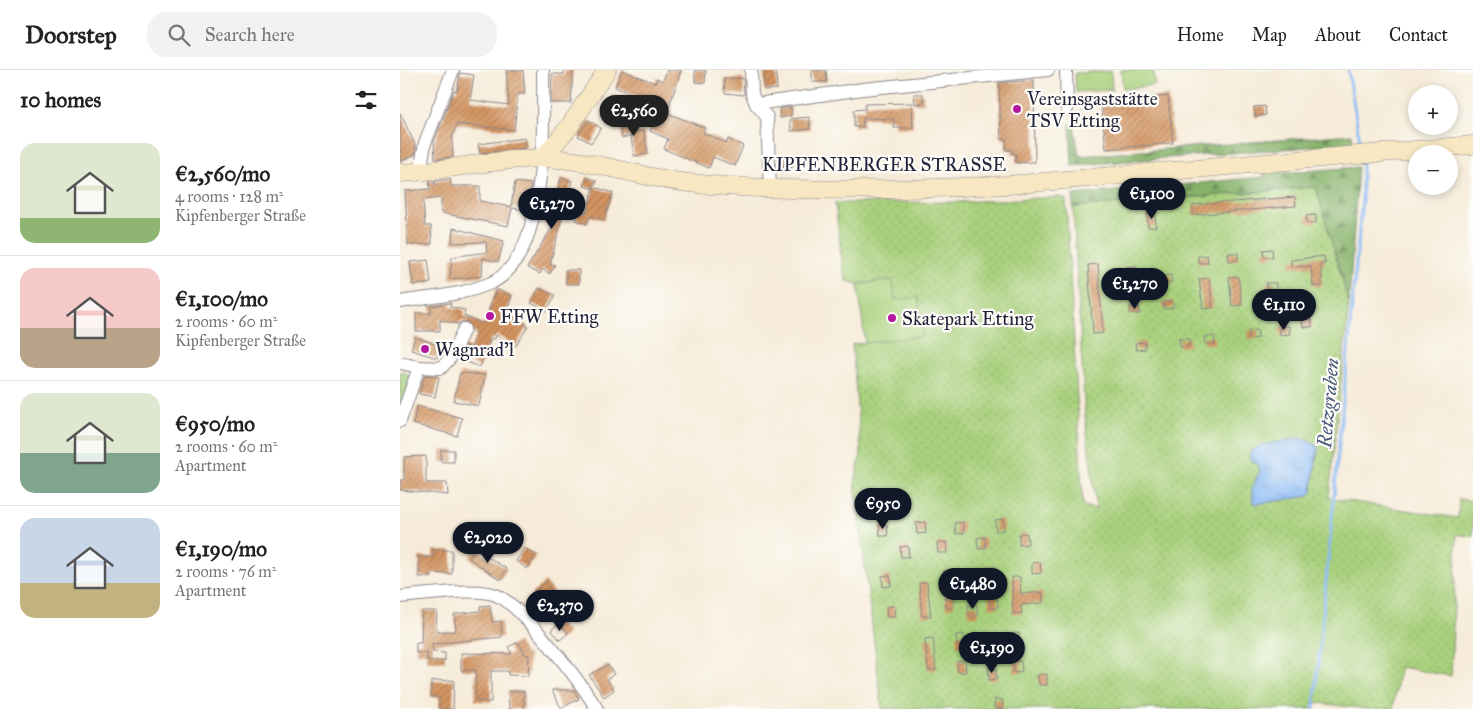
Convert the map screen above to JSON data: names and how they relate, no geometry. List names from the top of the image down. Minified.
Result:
{"streets":{"street":["KIPFENBERGER STRASSE"]},"water":["Retzgraben"],"places":["Vereinsgaststätte TSV Etting","FFW Etting","Skatepark Etting","Wagnrad'l"],"page":{"header":"Doorstep","search":"Search here","nav":["Home","Map","About","Contact"],"heading":"10 homes","map_buttons":["+","−"],"price":["€2,560","€1,100","€1,270","€1,270","€1,110","€950","€2,020","€1,480","€2,370","€1,190"],"list":[{"name":"€2,560/mo","note":"4 rooms · 128 m² · Kipfenberger Straße"},{"name":"€1,100/mo","note":"2 rooms · 60 m² · Kipfenberger Straße"},{"name":"€950/mo","note":"2 rooms · 60 m² · Apartment"},{"name":"€1,190/mo","note":"2 rooms · 76 m² · Apartment"}]}}
